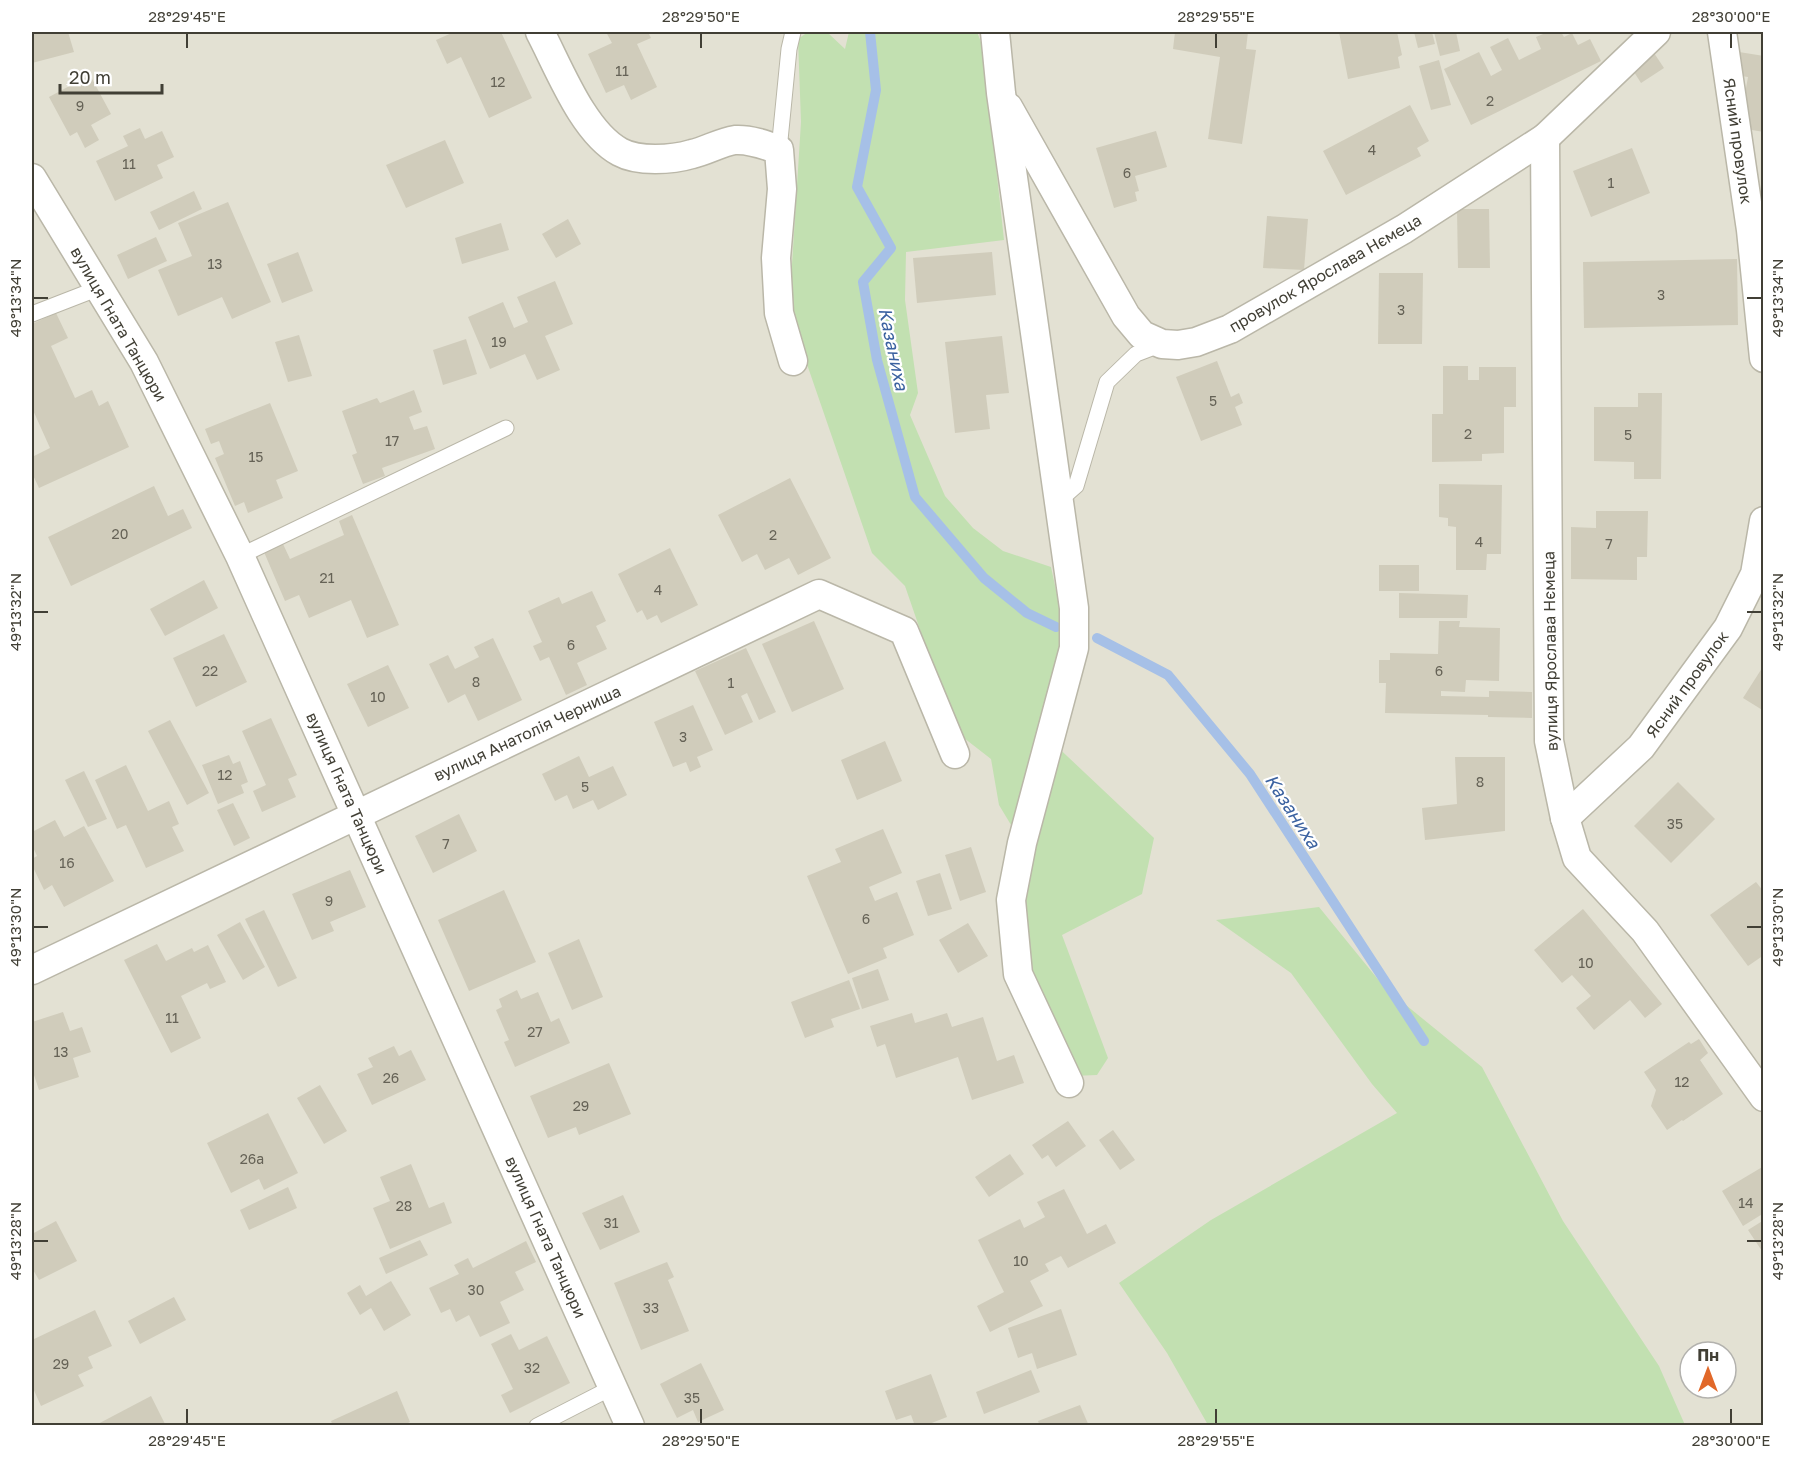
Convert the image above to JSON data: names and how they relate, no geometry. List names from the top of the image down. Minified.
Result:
{"streets":{"street":["Ясний провулок","провулок Ярослава Нємеца","вулиця Гната Танцюри","вулиця Ярослава Нємеца","вулиця Анатолія Черниша"]},"crossings":[["Ясний провулок","вулиця Ярослава Нємеца"],["провулок Ярослава Нємеца","вулиця Ярослава Нємеца"],["вулиця Гната Танцюри","вулиця Анатолія Черниша"]],"water":["Казаниха"],"house_numbers":["11","12","2","9","4","11","6","1","13","3","3","19","5","2","5","17","15","20","2","4","7","21","4","6","22","6","8","1","10","3","12","8","5","35","7","16","9","6","10","11","27","13","26","12","29","26а","14","28","31","10","30","33","29","32","35"],"scale_bar":"20 m","north":"top","coordinates":["28°29'45\"E","28°29'50\"E","28°29'55\"E","28°30'00\"E","49°13'34\"N","49°13'32\"N","49°13'30\"N","49°13'28\"N"]}
